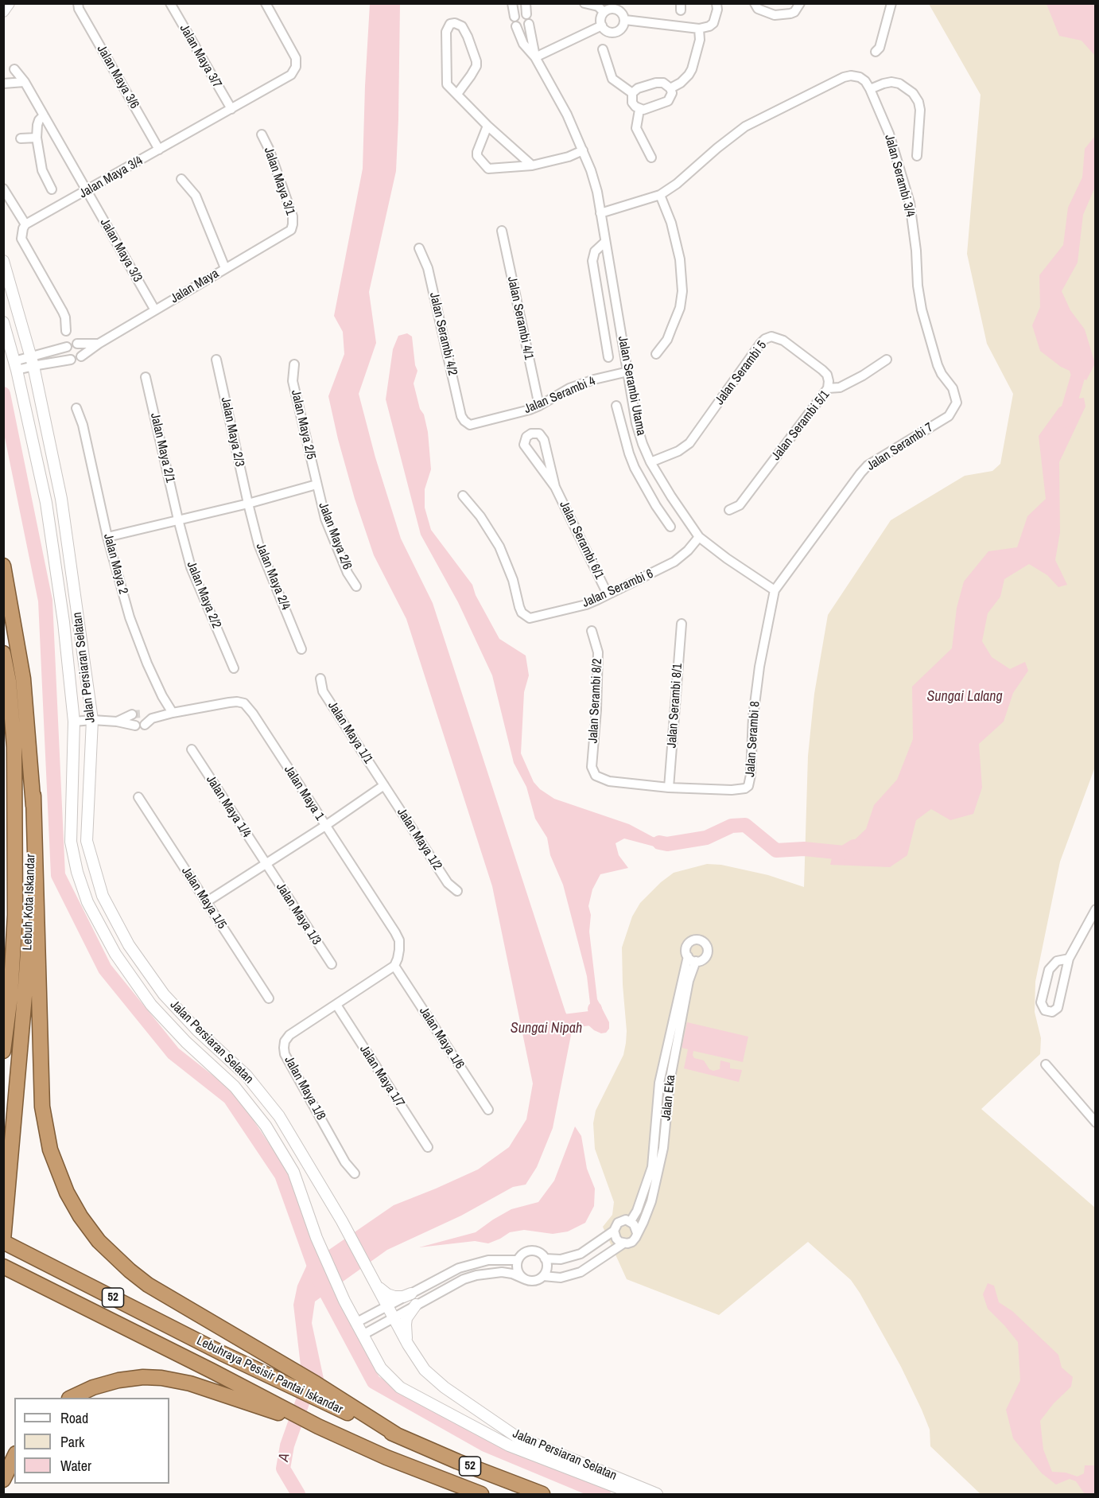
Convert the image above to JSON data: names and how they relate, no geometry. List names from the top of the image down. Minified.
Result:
{"streets":{"highway":["Lebuh Kota Iskandar","52","Lebuhraya Pesisir Pantai Iskandar"],"street":["Jalan Maya 3/7","Jalan Maya 3/6","Jalan Serambi 3/4","Jalan Maya 3/4","Jalan Maya 3/1","Jalan Maya 3/3","Jalan Maya","Jalan Serambi 4/1","Jalan Serambi 4/2","Jalan Serambi 5","Jalan Serambi Utama","Jalan Serambi 4","Jalan Maya 2/5","Jalan Serambi 5/1","Jalan Maya 2/3","Jalan Serambi 7","Jalan Maya 2/1","Jalan Maya 2/6","Jalan Serambi 6/1","Jalan Maya 2","Jalan Maya 2/4","Jalan Serambi 6","Jalan Maya 2/2","Jalan Persiaran Selatan","Jalan Serambi 8/2","Jalan Serambi 8/1","Jalan Maya 1/1","Jalan Serambi 8","Jalan Maya 1","Jalan Maya 1/4","Jalan Maya 1/2","Jalan Maya 1/5","Jalan Maya 1/3","Jalan Maya 1/6","Jalan Maya 1/7","Jalan Maya 1/8","Jalan Eka"]},"crossings":[["Jalan Maya 3/7","Jalan Maya 3/4"],["Jalan Maya 3/6","Jalan Maya 3/4"],["Jalan Serambi 3/4","Jalan Serambi 7"],["Jalan Maya 3/4","Jalan Maya 3/3"],["Jalan Maya 3/1","Jalan Maya"],["Jalan Maya 3/3","Jalan Maya"],["Jalan Serambi 4/1","Jalan Serambi 4"],["Jalan Serambi 4/2","Jalan Serambi 4"],["Jalan Serambi 5","Jalan Serambi Utama"],["Jalan Serambi 5","Jalan Serambi 5/1"],["Jalan Serambi Utama","Jalan Serambi 4"],["Jalan Serambi Utama","Jalan Serambi 7"],["Jalan Serambi Utama","Jalan Serambi 6"],["Jalan Serambi Utama","Jalan Serambi 8"],["Jalan Maya 2/5","Jalan Maya 2/6"],["Jalan Maya 2/3","Jalan Maya 2/4"],["Jalan Serambi 7","Jalan Serambi 8"],["Jalan Maya 2/1","Jalan Maya 2/2"],["Jalan Serambi 6/1","Jalan Serambi 6"],["Jalan Maya 2","Jalan Maya 1"],["Jalan Persiaran Selatan","Jalan Eka"],["Jalan Serambi 8/2","Jalan Serambi 8"],["Jalan Serambi 8/1","Jalan Serambi 8"],["Jalan Maya 1/1","Jalan Maya 1/2"],["Jalan Maya 1","Jalan Maya 1/6"],["Jalan Maya 1","Jalan Maya 1/8"],["Jalan Maya 1/4","Jalan Maya 1/3"],["Lebuh Kota Iskandar","Lebuhraya Pesisir Pantai Iskandar"],["Jalan Maya 1/6","Jalan Maya 1/8"],["Jalan Maya 1/7","Jalan Maya 1/8"]],"water":["Sungai Lalang","Sungai Nipah","A"],"legend":["Road","Park","Water"]}
